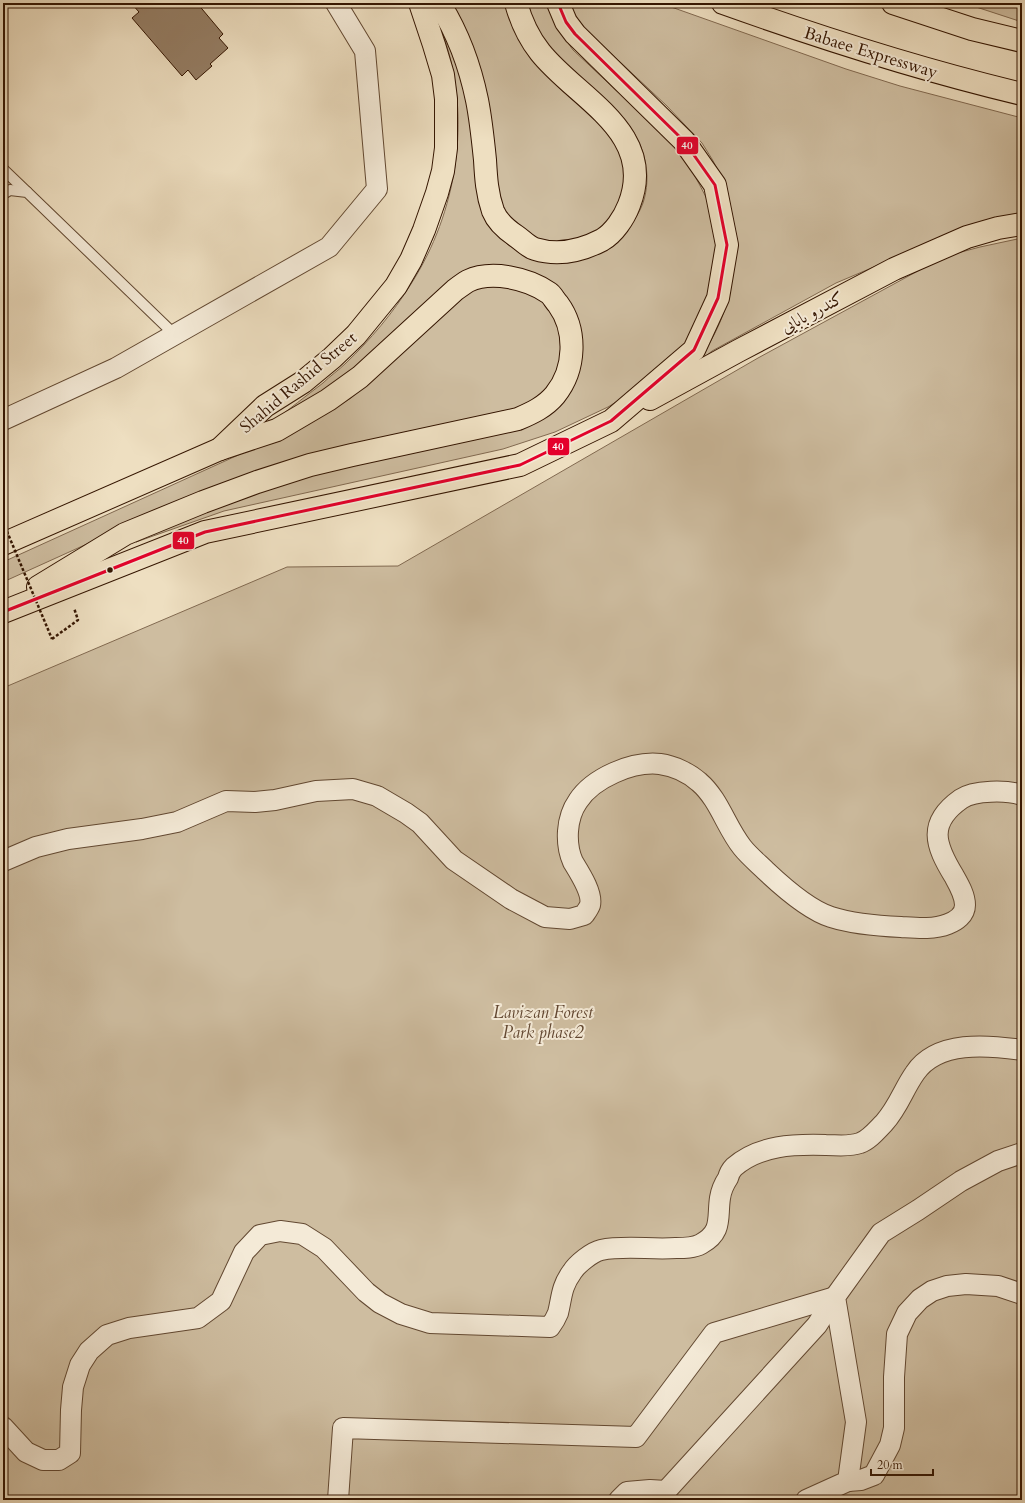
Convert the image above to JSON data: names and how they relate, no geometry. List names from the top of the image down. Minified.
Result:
{"streets":{"main road":["Babaee Expressway","کندرو بابایی","Shahid Rashid Street"]},"parks":["Lavizan Forest Park phase2"],"lines":["transit line 40"],"scale_bar":"20 m"}
